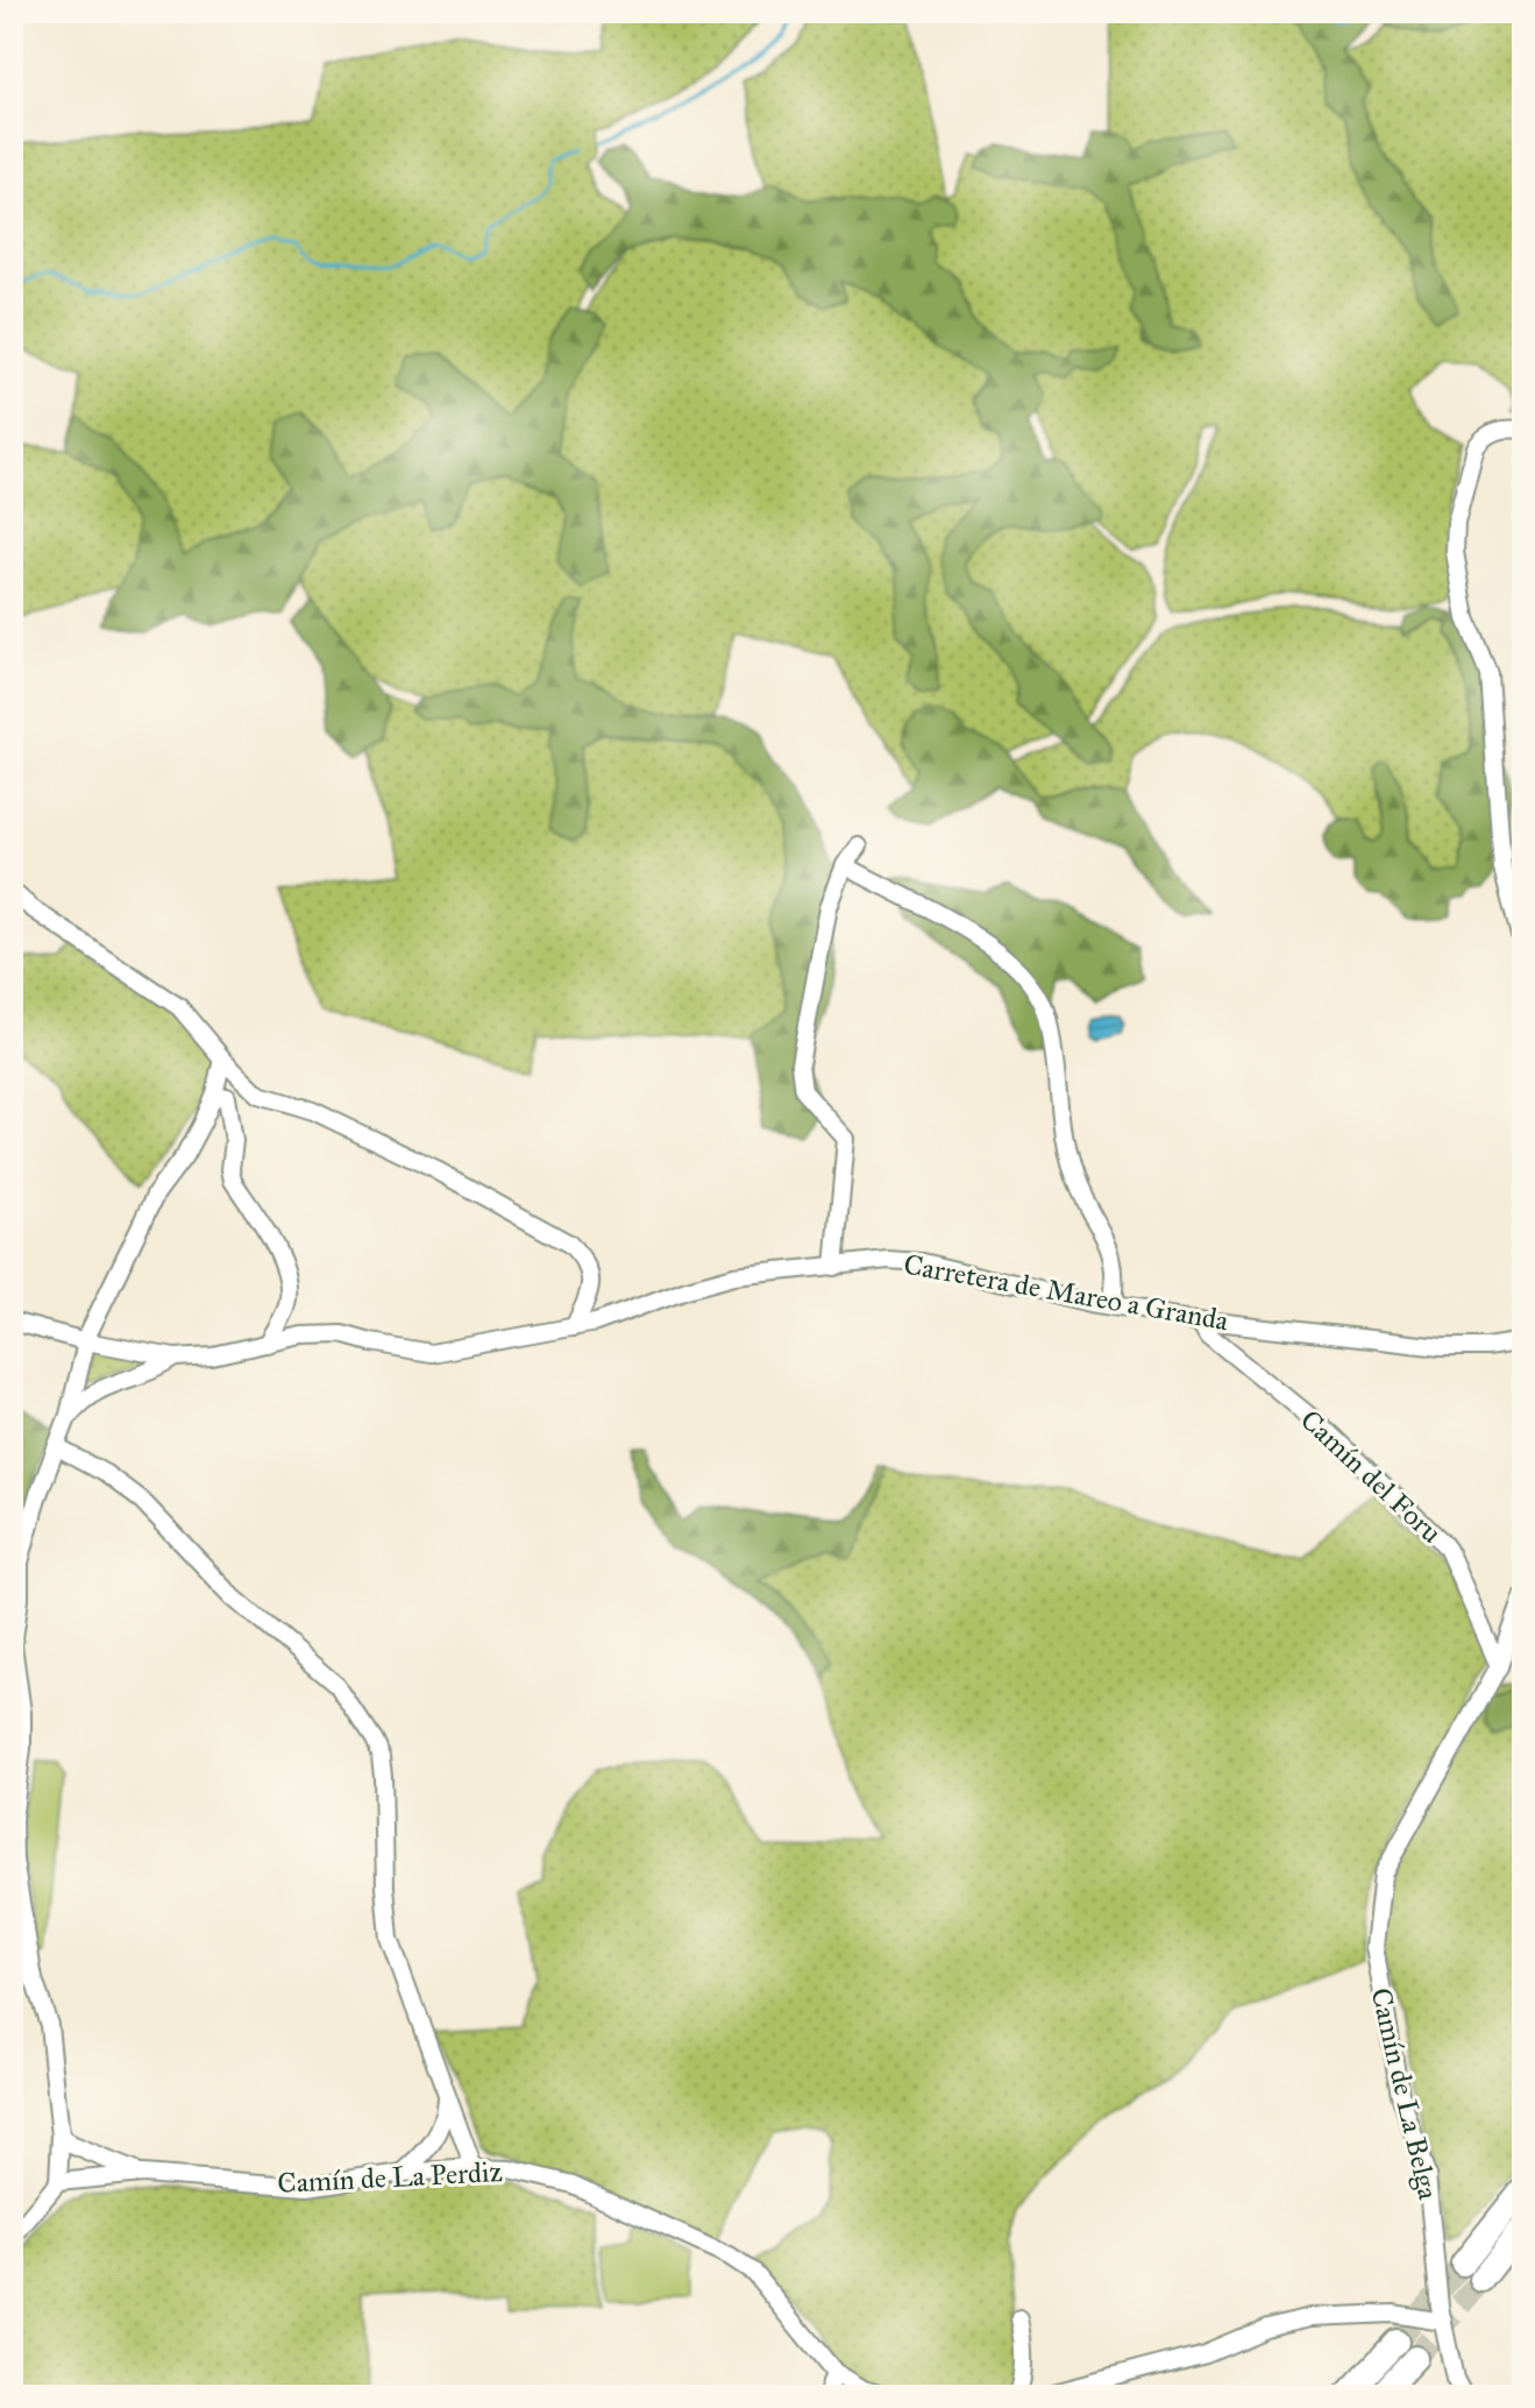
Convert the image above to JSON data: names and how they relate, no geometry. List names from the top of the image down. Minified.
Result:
{"streets":{"street":["Carretera de Mareo a Granda","Camín del Foru","Camín de La Belga","Camín de La Perdiz"]},"crossings":[["Carretera de Mareo a Granda","Camín del Foru"],["Camín del Foru","Camín de La Belga"]]}
